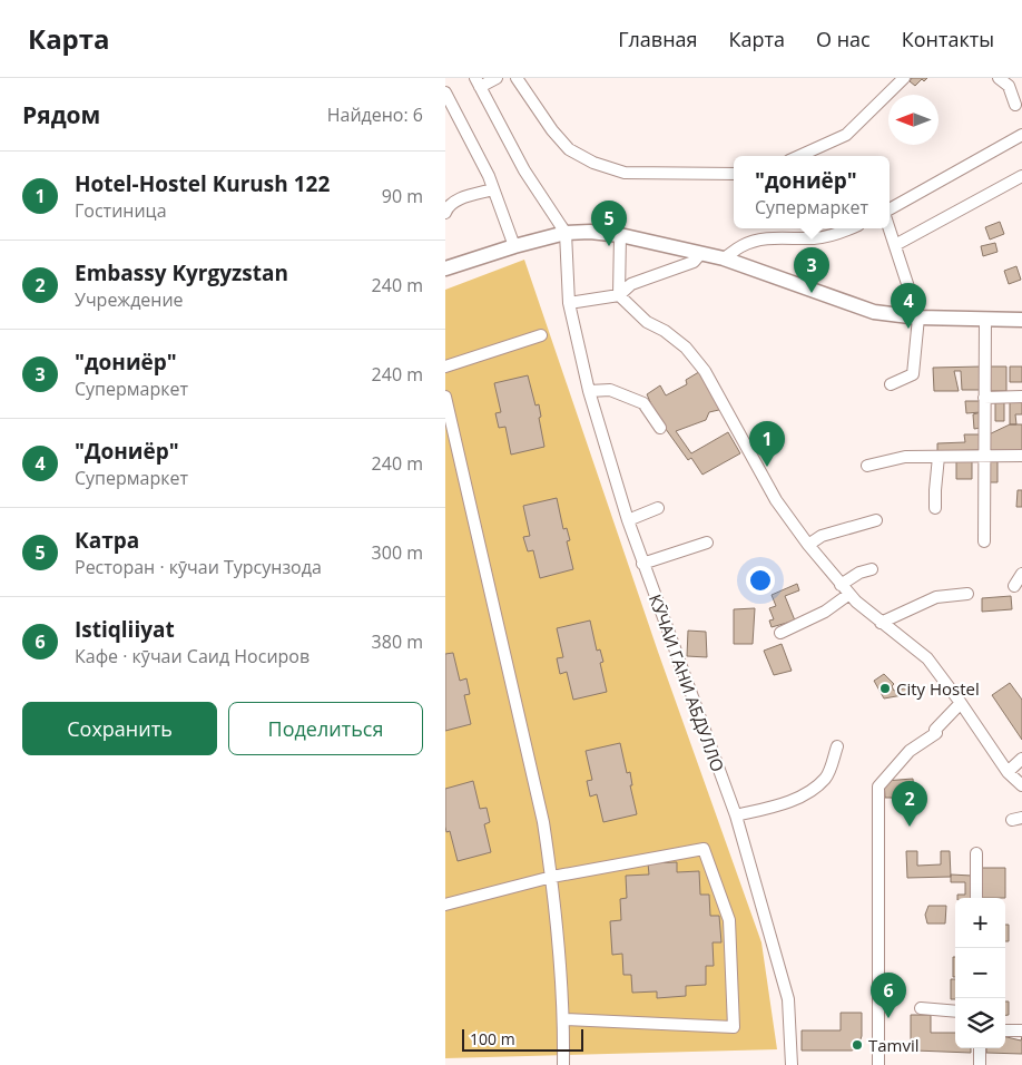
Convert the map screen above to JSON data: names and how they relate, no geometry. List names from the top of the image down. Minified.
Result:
{"streets":{"street":["КӮЧАИ ГАНИ АБДУЛЛО"]},"places":["City Hostel","Tamvil"],"scale_bar":"100 m","north":"left","page":{"header":"Карта","nav":["Главная","Карта","О нас","Контакты"],"heading":["Рядом","Найдено: 6"],"list":[{"mark":"1","name":"Hotel-Hostel Kurush 122","note":"Гостиница","value":"90 m"},{"mark":"2","name":"Embassy Kyrgyzstan","note":"Учреждение","value":"240 m"},{"mark":"3","name":"\"дониёр\"","note":"Супермаркет","value":"240 m"},{"mark":"4","name":"\"Дониёр\"","note":"Супермаркет","value":"240 m"},{"mark":"5","name":"Катра","note":"Ресторан · кӯчаи Турсунзода","value":"300 m"},{"mark":"6","name":"Istiqliiyat","note":"Кафе · кӯчаи Саид Носиров","value":"380 m"}],"popup":["\"дониёр\"","Супермаркет"],"pins":["5","3","4","1","2","6"],"buttons":["Сохранить","Поделиться"],"map_buttons":["+","−"],"scale":"100 m"}}
